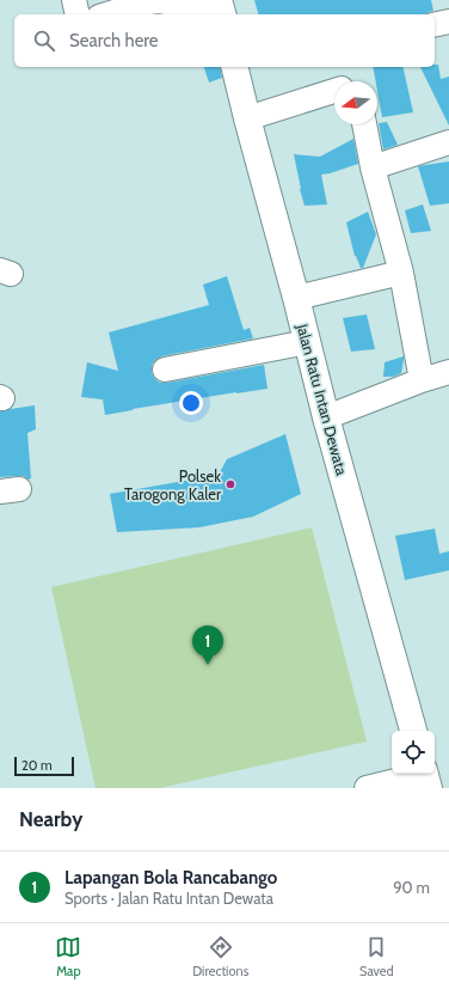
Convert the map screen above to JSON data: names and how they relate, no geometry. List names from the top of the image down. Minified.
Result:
{"streets":{"street":["Jalan Ratu Intan Dewata"]},"places":["Polsek Tarogong Kaler"],"scale_bar":"20 m","north":"left","page":{"search":"Search here","pins":"1","scale":"20 m","heading":"Nearby","list":[{"mark":"1","name":"Lapangan Bola Rancabango","note":"Sports · Jalan Ratu Intan Dewata","value":"90 m"}],"nav":["Map","Directions","Saved"]}}
